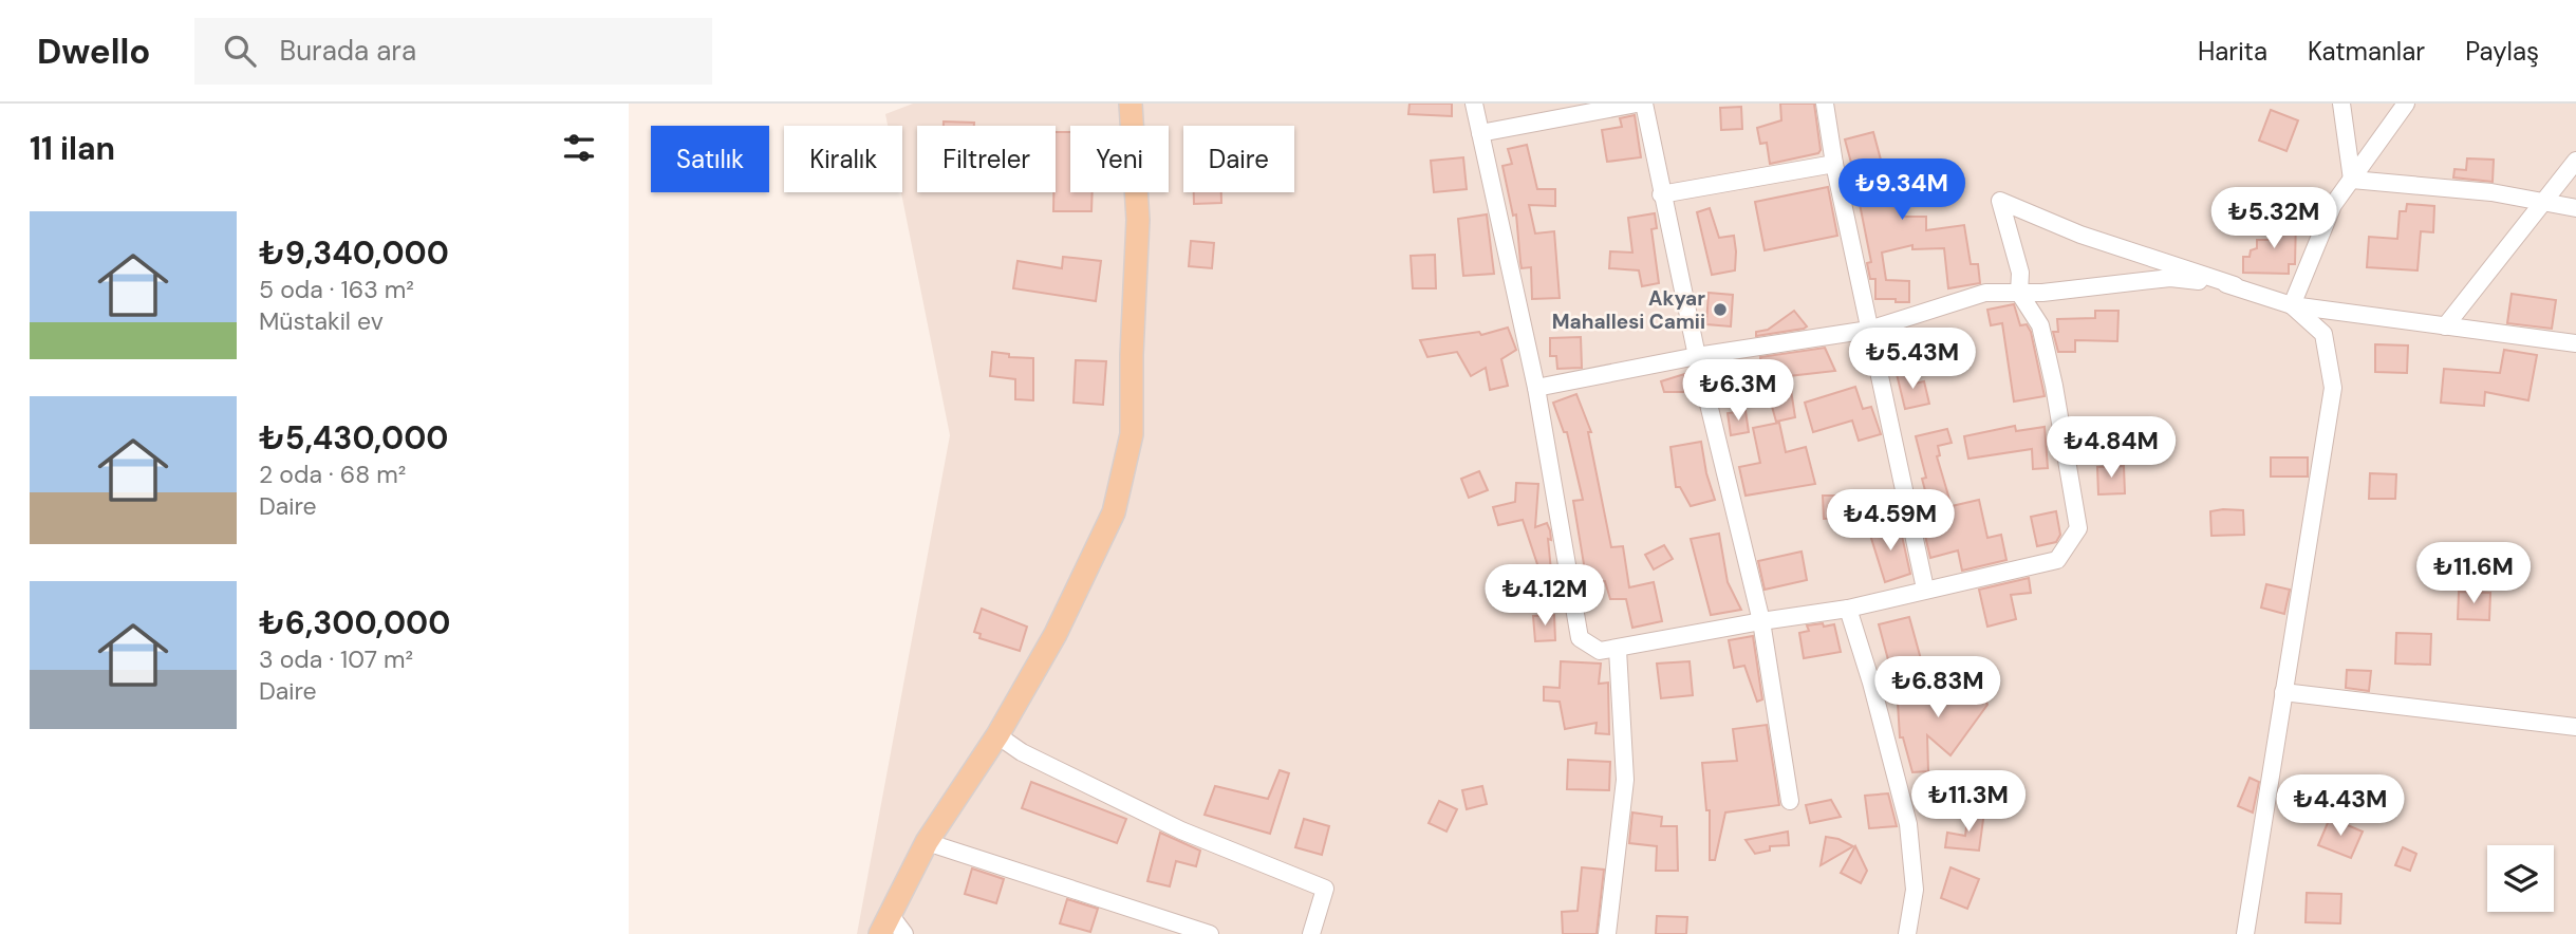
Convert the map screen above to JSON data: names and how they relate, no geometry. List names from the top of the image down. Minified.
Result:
{"places":["Akyar Mahallesi Camii"],"page":{"header":"Dwello","search":"Burada ara","nav":["Harita","Katmanlar","Paylaş"],"heading":"11 ilan","chip":["Satılık","Kiralık","Filtreler","Yeni","Daire"],"price":["₺9.34M","₺5.32M","₺5.43M","₺6.3M","₺4.84M","₺4.59M","₺11.6M","₺4.12M","₺6.83M","₺11.3M","₺4.43M"],"list":[{"name":"₺9,340,000","note":"5 oda · 163 m² · Müstakil ev"},{"name":"₺5,430,000","note":"2 oda · 68 m² · Daire"},{"name":"₺6,300,000","note":"3 oda · 107 m² · Daire"}]}}
